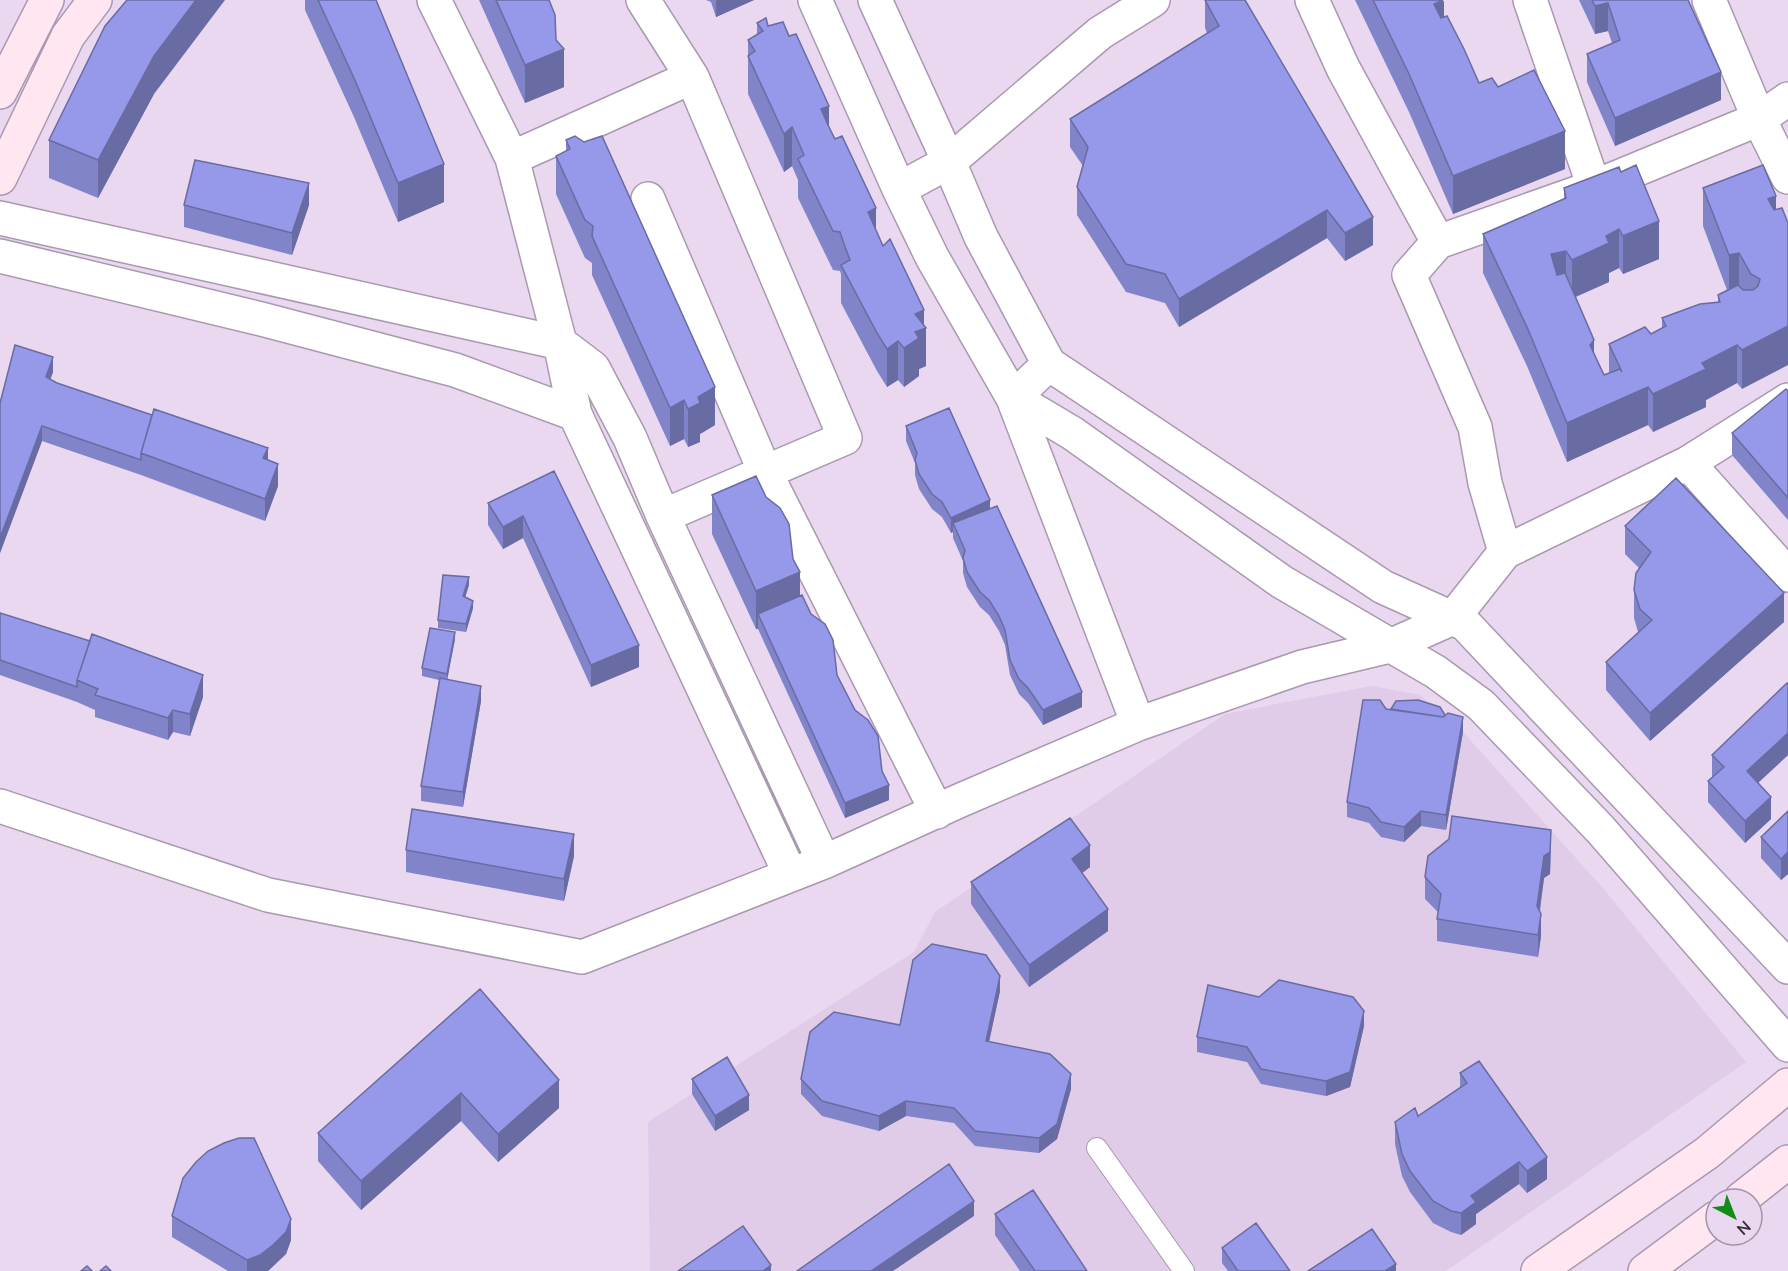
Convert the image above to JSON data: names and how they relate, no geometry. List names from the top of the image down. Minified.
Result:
{"north":"bottom right"}
